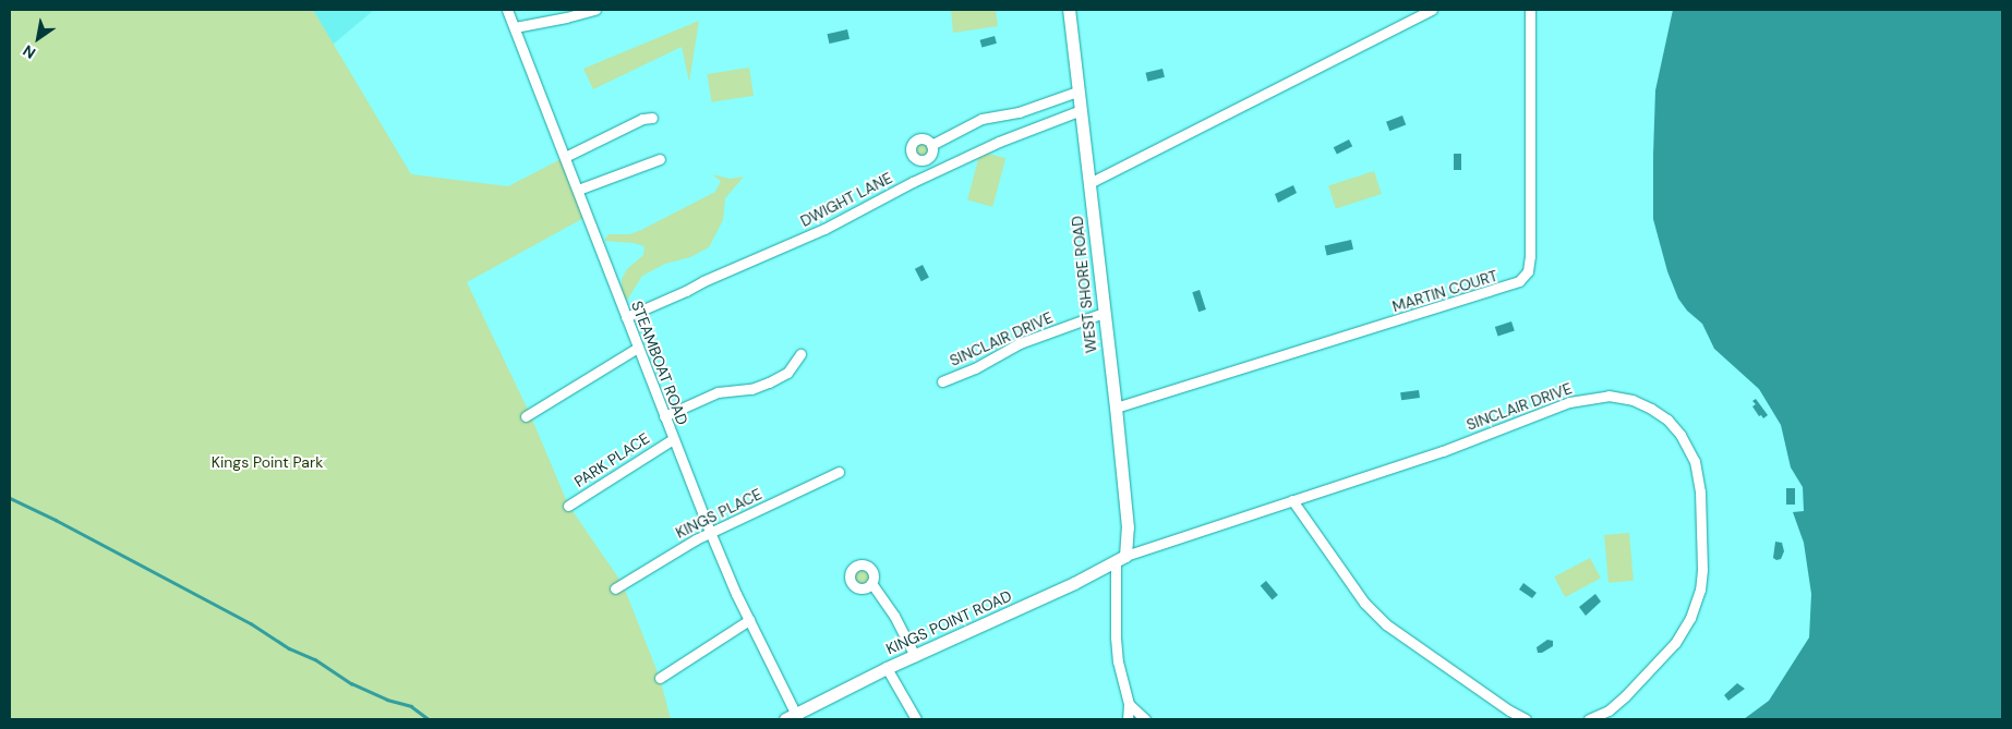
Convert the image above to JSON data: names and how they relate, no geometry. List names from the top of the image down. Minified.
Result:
{"streets":{"main road":["WEST SHORE ROAD","KINGS POINT ROAD"],"street":["DWIGHT LANE","MARTIN COURT","SINCLAIR DRIVE","STEAMBOAT ROAD","PARK PLACE","KINGS PLACE"]},"crossings":[["DWIGHT LANE","WEST SHORE ROAD"],["DWIGHT LANE","STEAMBOAT ROAD"],["WEST SHORE ROAD","MARTIN COURT"],["WEST SHORE ROAD","SINCLAIR DRIVE"],["WEST SHORE ROAD","KINGS POINT ROAD"],["SINCLAIR DRIVE","KINGS POINT ROAD"],["STEAMBOAT ROAD","PARK PLACE"],["STEAMBOAT ROAD","KINGS PLACE"],["STEAMBOAT ROAD","KINGS POINT ROAD"]],"parks":["Kings Point Park"],"north":"bottom left"}
